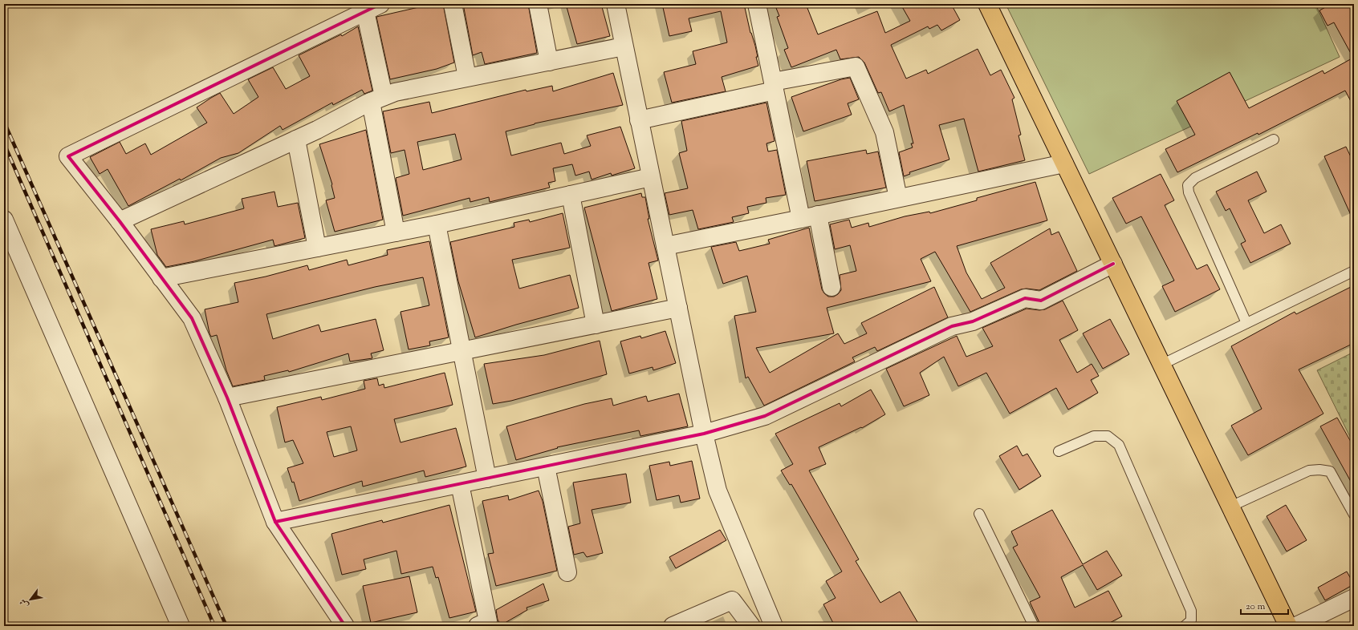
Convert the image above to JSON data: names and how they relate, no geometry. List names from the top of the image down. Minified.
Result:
{"scale_bar":"20 m","north":"bottom left"}
